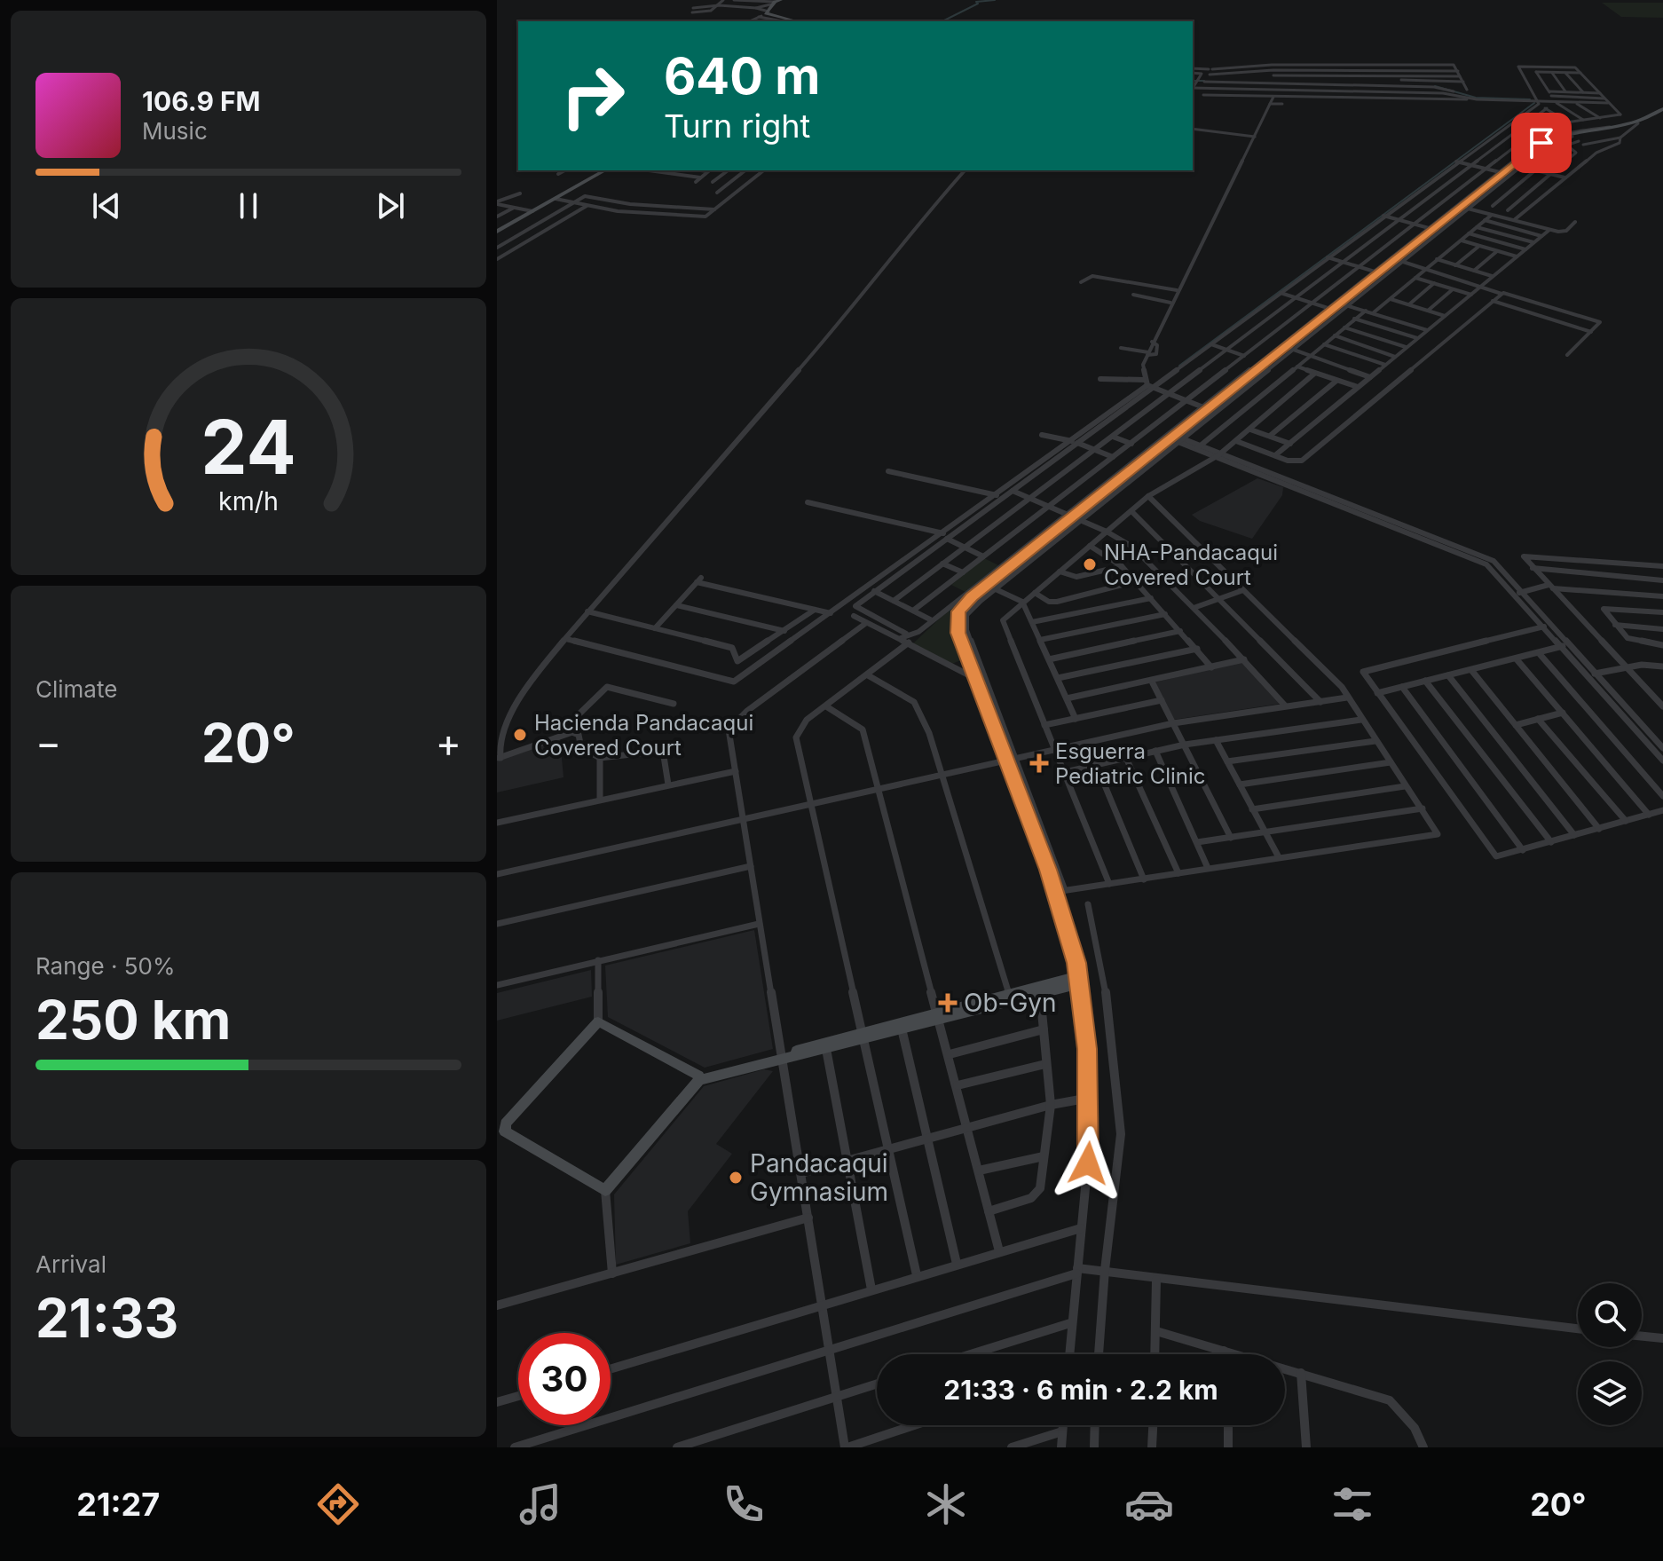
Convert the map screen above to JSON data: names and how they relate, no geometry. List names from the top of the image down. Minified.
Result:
{"places":{"other":["NHA-Pandacaqui Covered Court","Hacienda Pandacaqui Covered Court","Pandacaqui Gymnasium"],"health":["Esguerra Pediatric Clinic","Ob-Gyn"]},"page":{"turn":["640 m","Turn right"],"song":["106.9 FM","Music"],"tile":["Climate",["Range · 50%","250 km"],["Arrival","21:33"]],"heat":["−","20°","+"],"limit":"30","trip":"21:33 · 6 min · 2.2 km","tabs":["21:27","20°"],"gauge":["24","km/h"]}}
